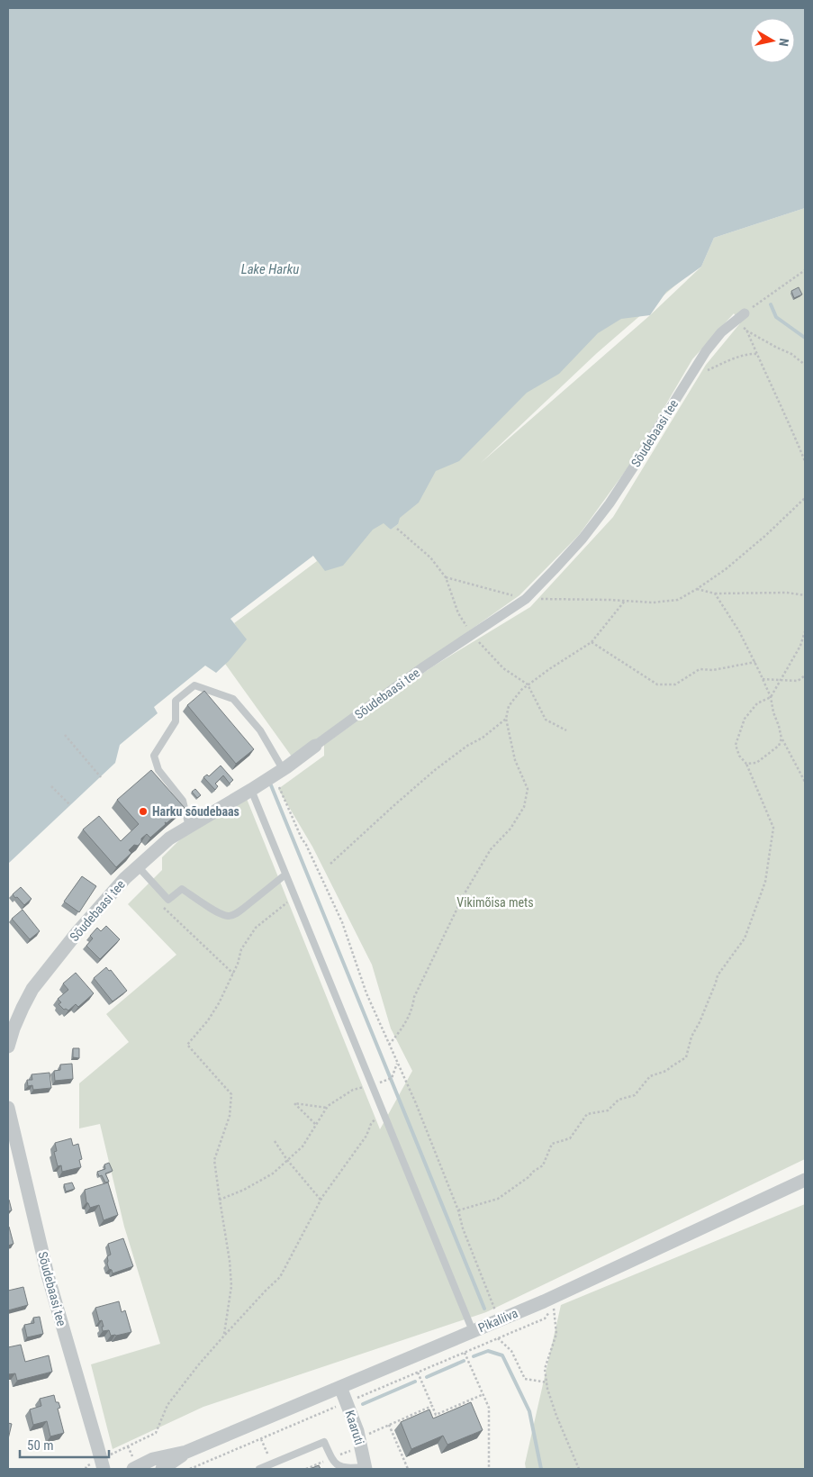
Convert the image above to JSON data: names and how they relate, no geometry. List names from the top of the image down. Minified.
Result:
{"streets":{"street":["Sõudebaasi tee","Pikaliiva","Kaaruti"]},"crossings":[["Pikaliiva","Kaaruti"]],"water":["Lake Harku"],"parks":["Vikimõisa mets"],"places":["Harku sõudebaas"],"scale_bar":"50 m","north":"right"}
